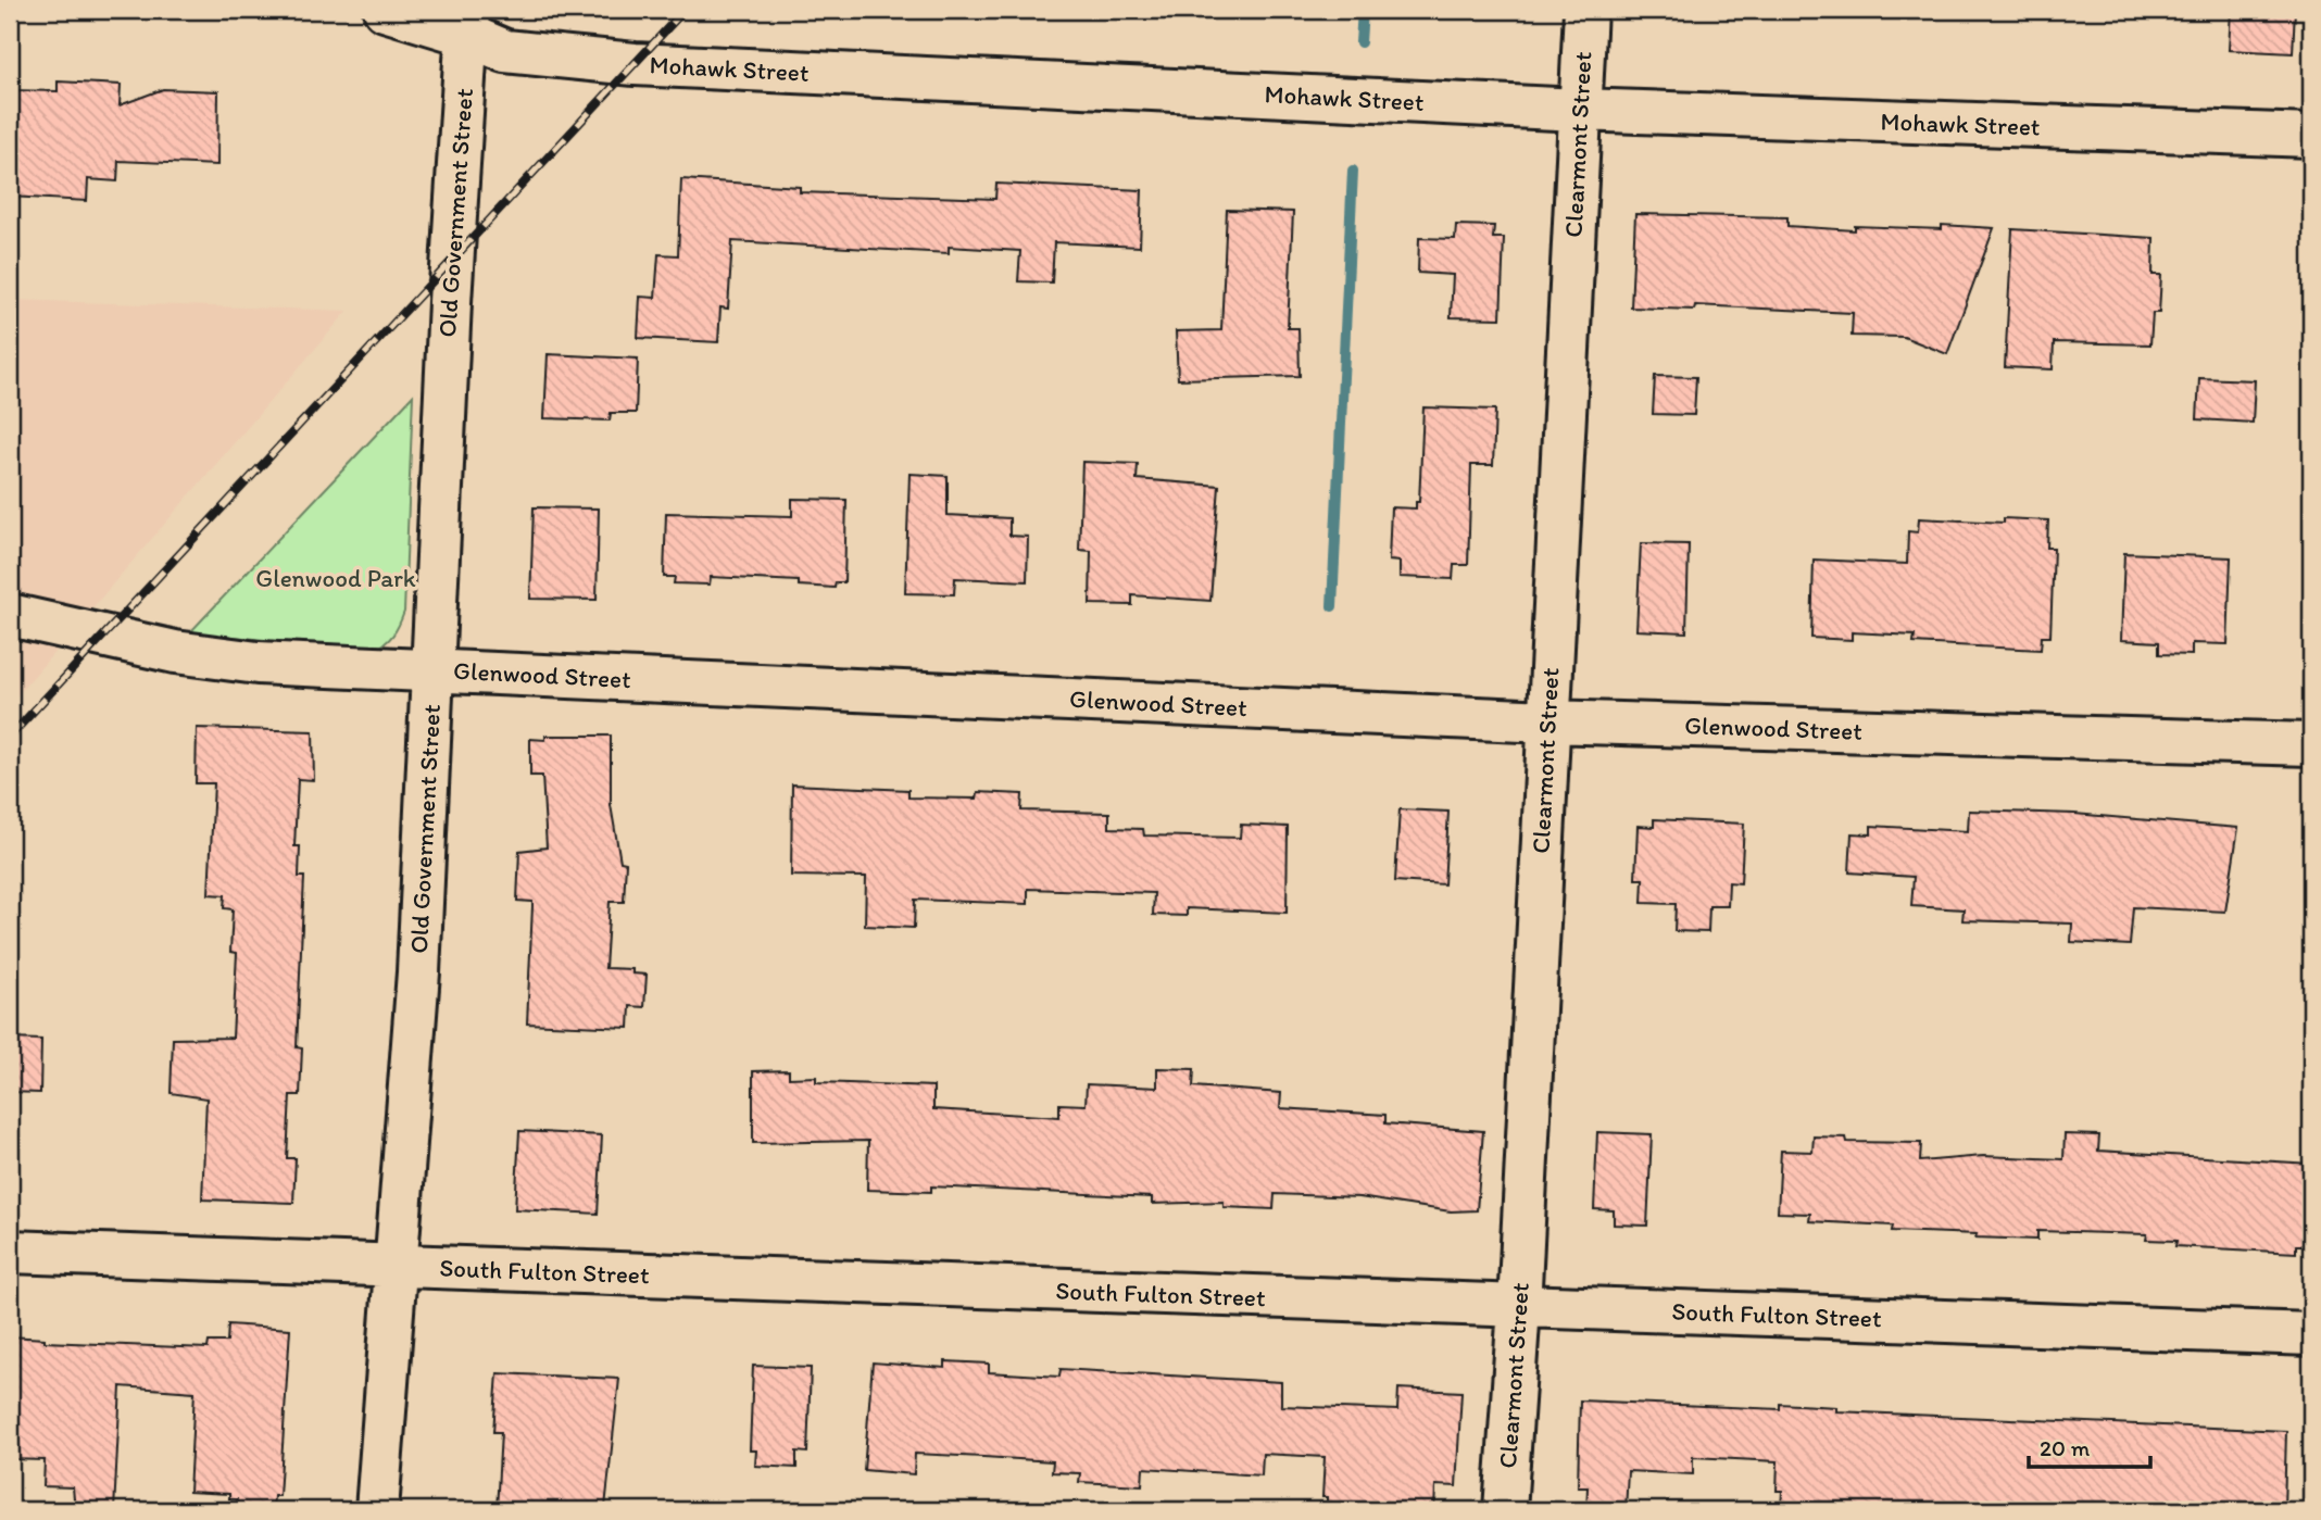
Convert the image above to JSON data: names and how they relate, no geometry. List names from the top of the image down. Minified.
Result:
{"streets":{"street":["Mohawk Street","Clearmont Street","Old Government Street","Glenwood Street","South Fulton Street"]},"crossings":[["Mohawk Street","Clearmont Street"],["Mohawk Street","Old Government Street"],["Clearmont Street","Glenwood Street"],["Clearmont Street","South Fulton Street"],["Old Government Street","Glenwood Street"],["Old Government Street","South Fulton Street"]],"parks":["Glenwood Park"],"scale_bar":"20 m"}
